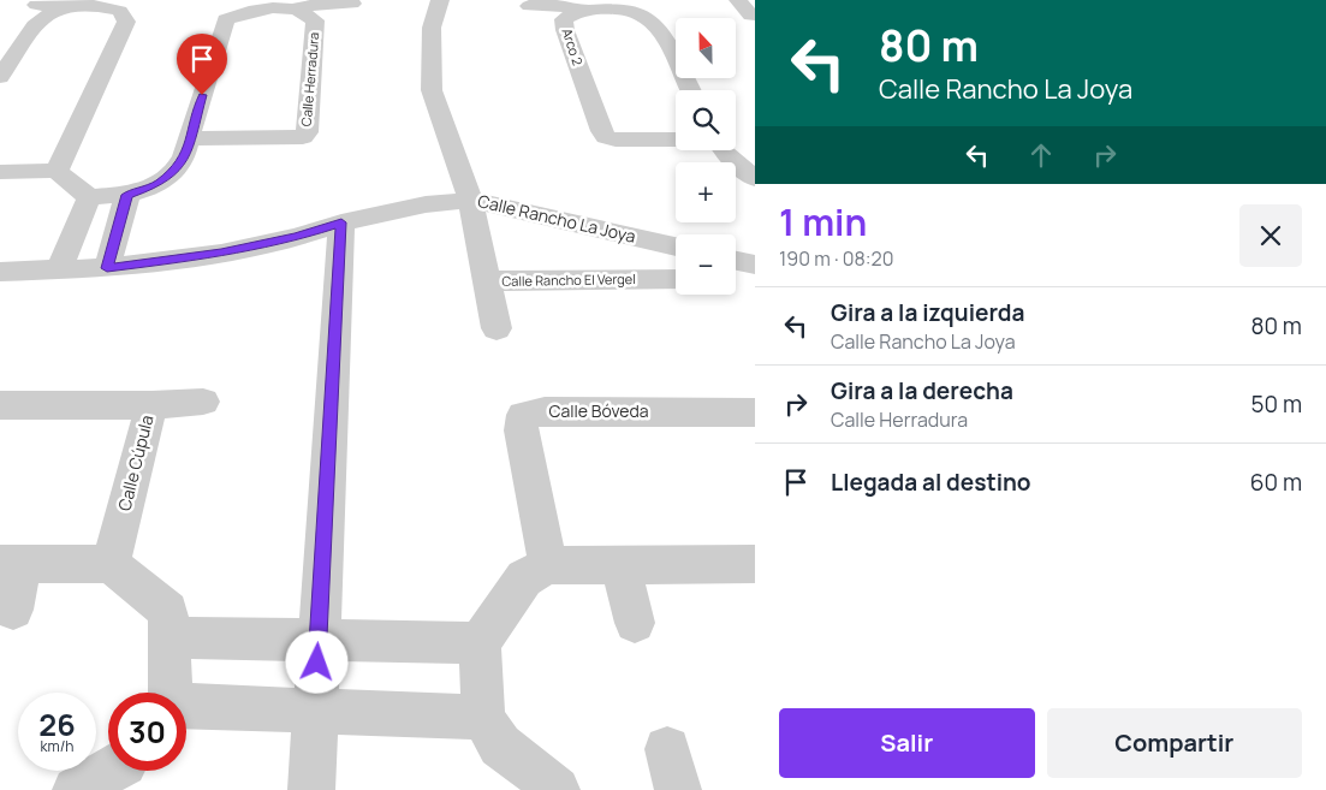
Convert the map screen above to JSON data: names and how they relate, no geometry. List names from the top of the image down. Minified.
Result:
{"streets":{"street":["Arco 2","Calle Herradura","Calle Rancho La Joya","Calle Rancho El Vergel","Calle Bóveda","Calle Cúpula"]},"crossings":[["Calle Rancho La Joya","Calle Rancho El Vergel"]],"north":"top","page":{"turn":["80 m","Calle Rancho La Joya"],"map_buttons":["+","−"],"heading":["1 min","190 m · 08:20"],"list":[{"name":"Gira a la izquierda","note":"Calle Rancho La Joya","value":"80 m"},{"name":"Gira a la derecha","note":"Calle Herradura","value":"50 m"},{"name":"Llegada al destino","value":"60 m"}],"speed":"26 km/h","limit":"30","buttons":["Salir","Compartir"]}}
